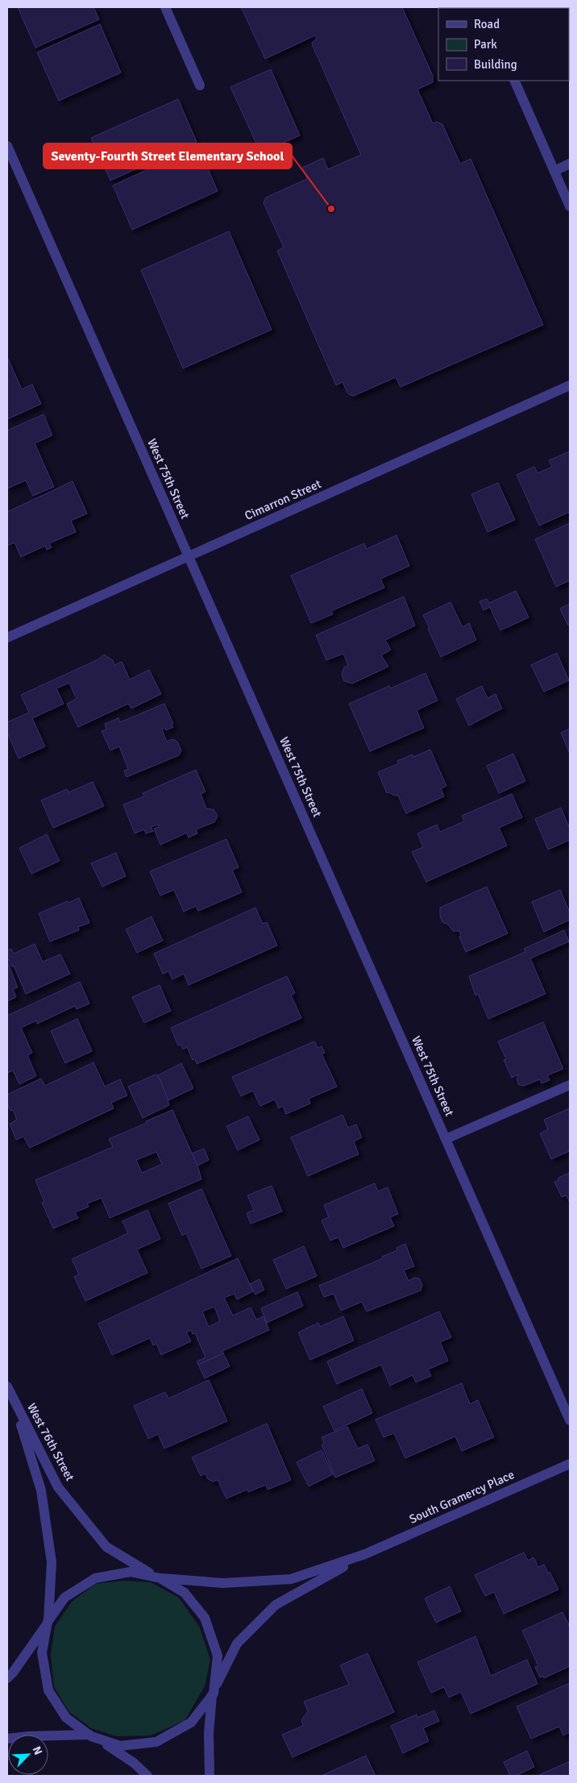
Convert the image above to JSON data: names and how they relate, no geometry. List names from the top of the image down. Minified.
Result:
{"streets":{"street":["West 75th Street","Cimarron Street","West 76th Street","South Gramercy Place"]},"crossings":[["West 75th Street","Cimarron Street"],["West 76th Street","South Gramercy Place"]],"places":["Seventy-Fourth Street Elementary School"],"legend":["Road","Park","Building"],"north":"top right"}
